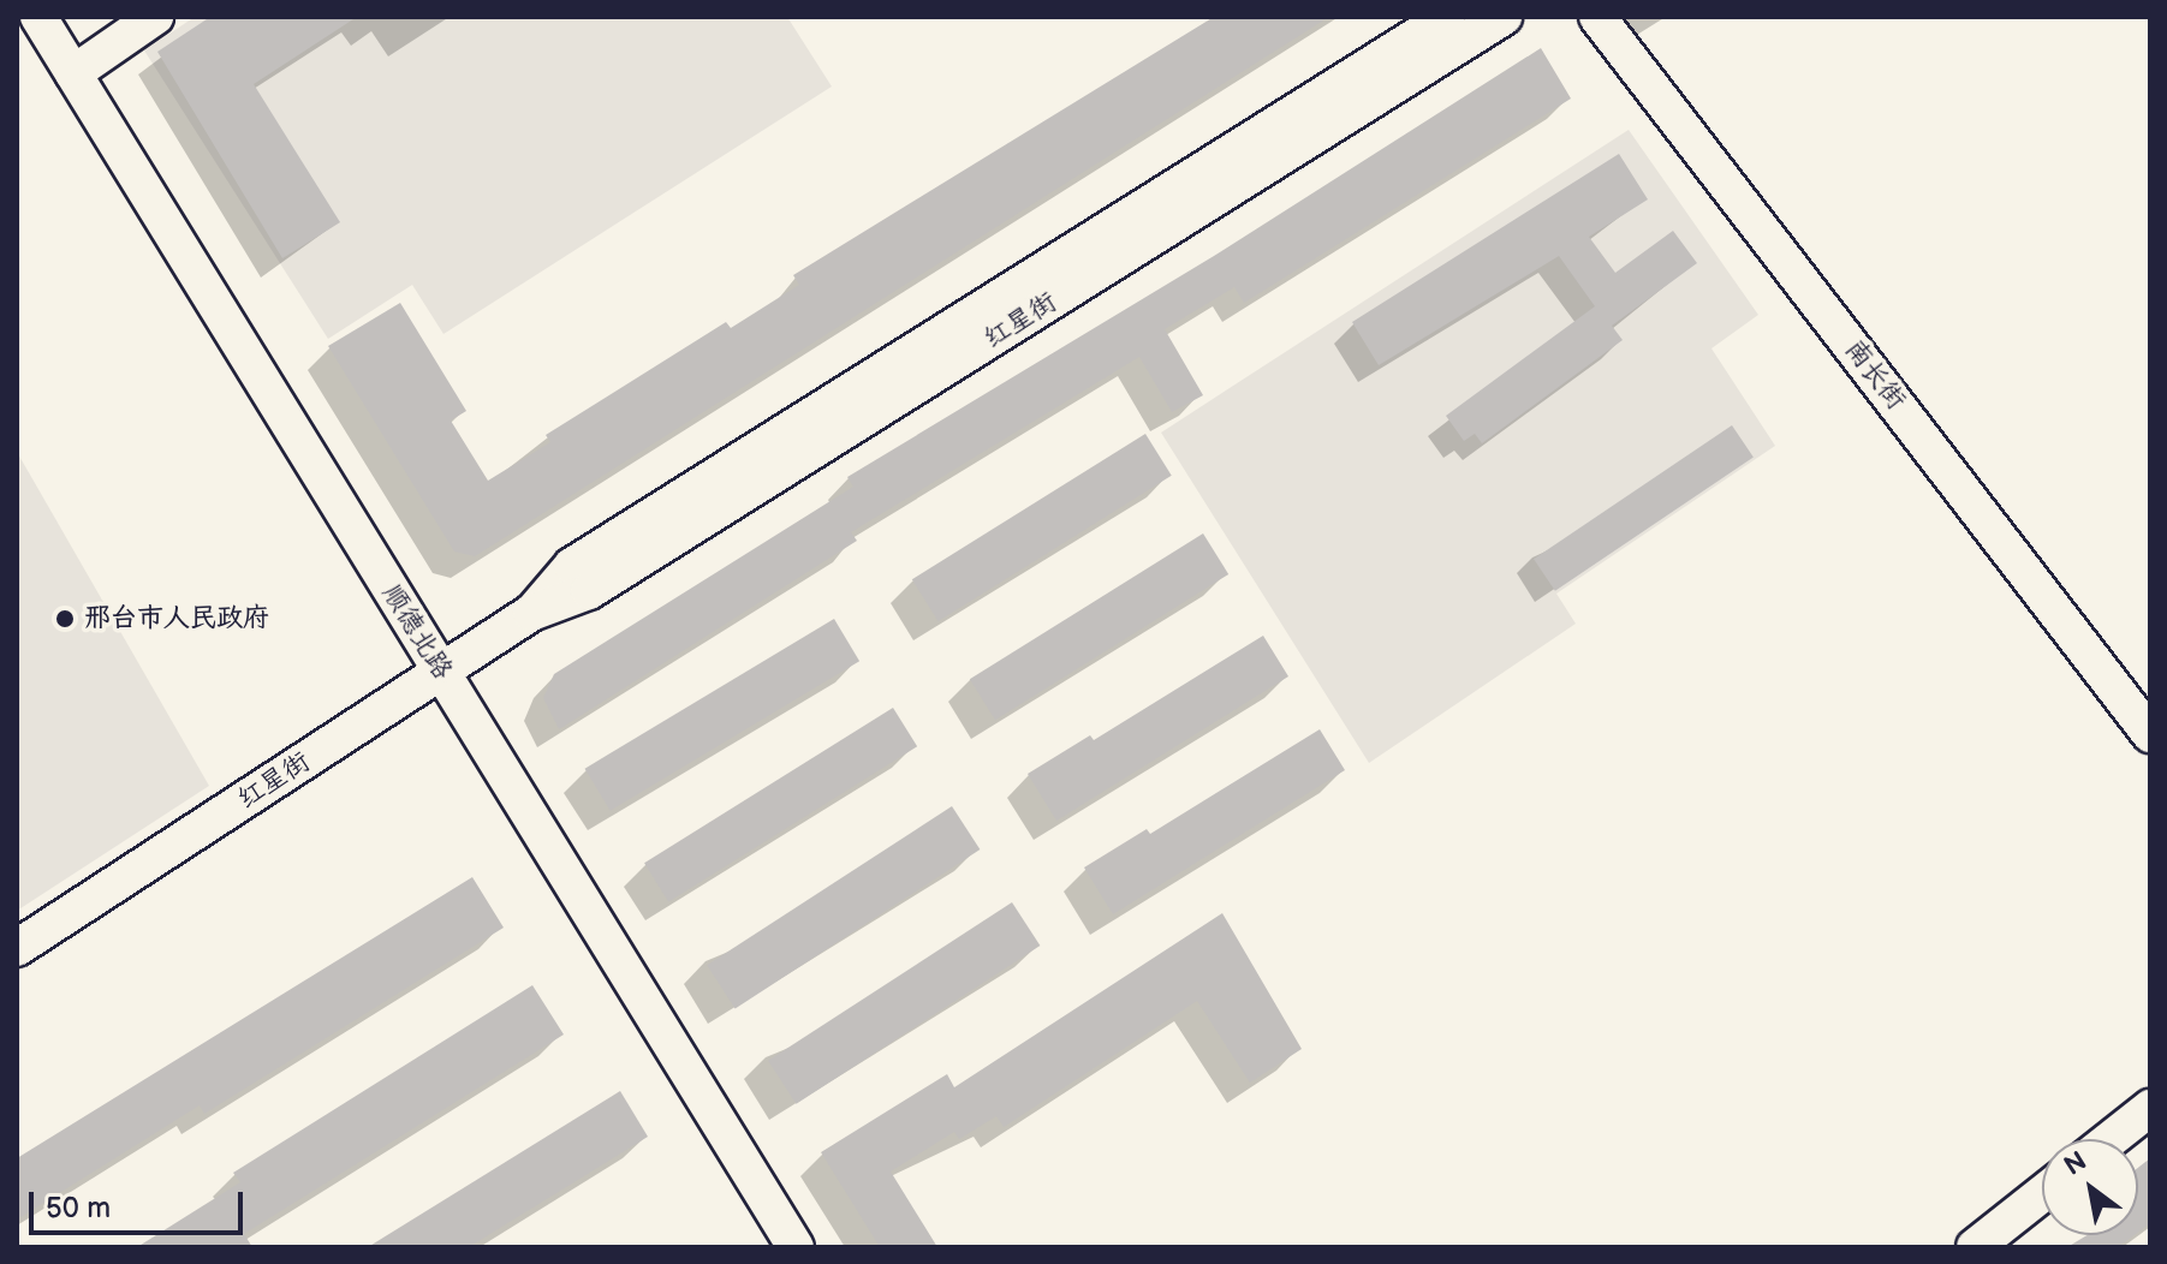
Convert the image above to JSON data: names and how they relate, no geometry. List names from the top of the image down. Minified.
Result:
{"streets":{"street":["红星街","南长街","顺德北路"]},"crossings":[["红星街","顺德北路"]],"places":["邢台市人民政府"],"scale_bar":"50 m","north":"top left"}
